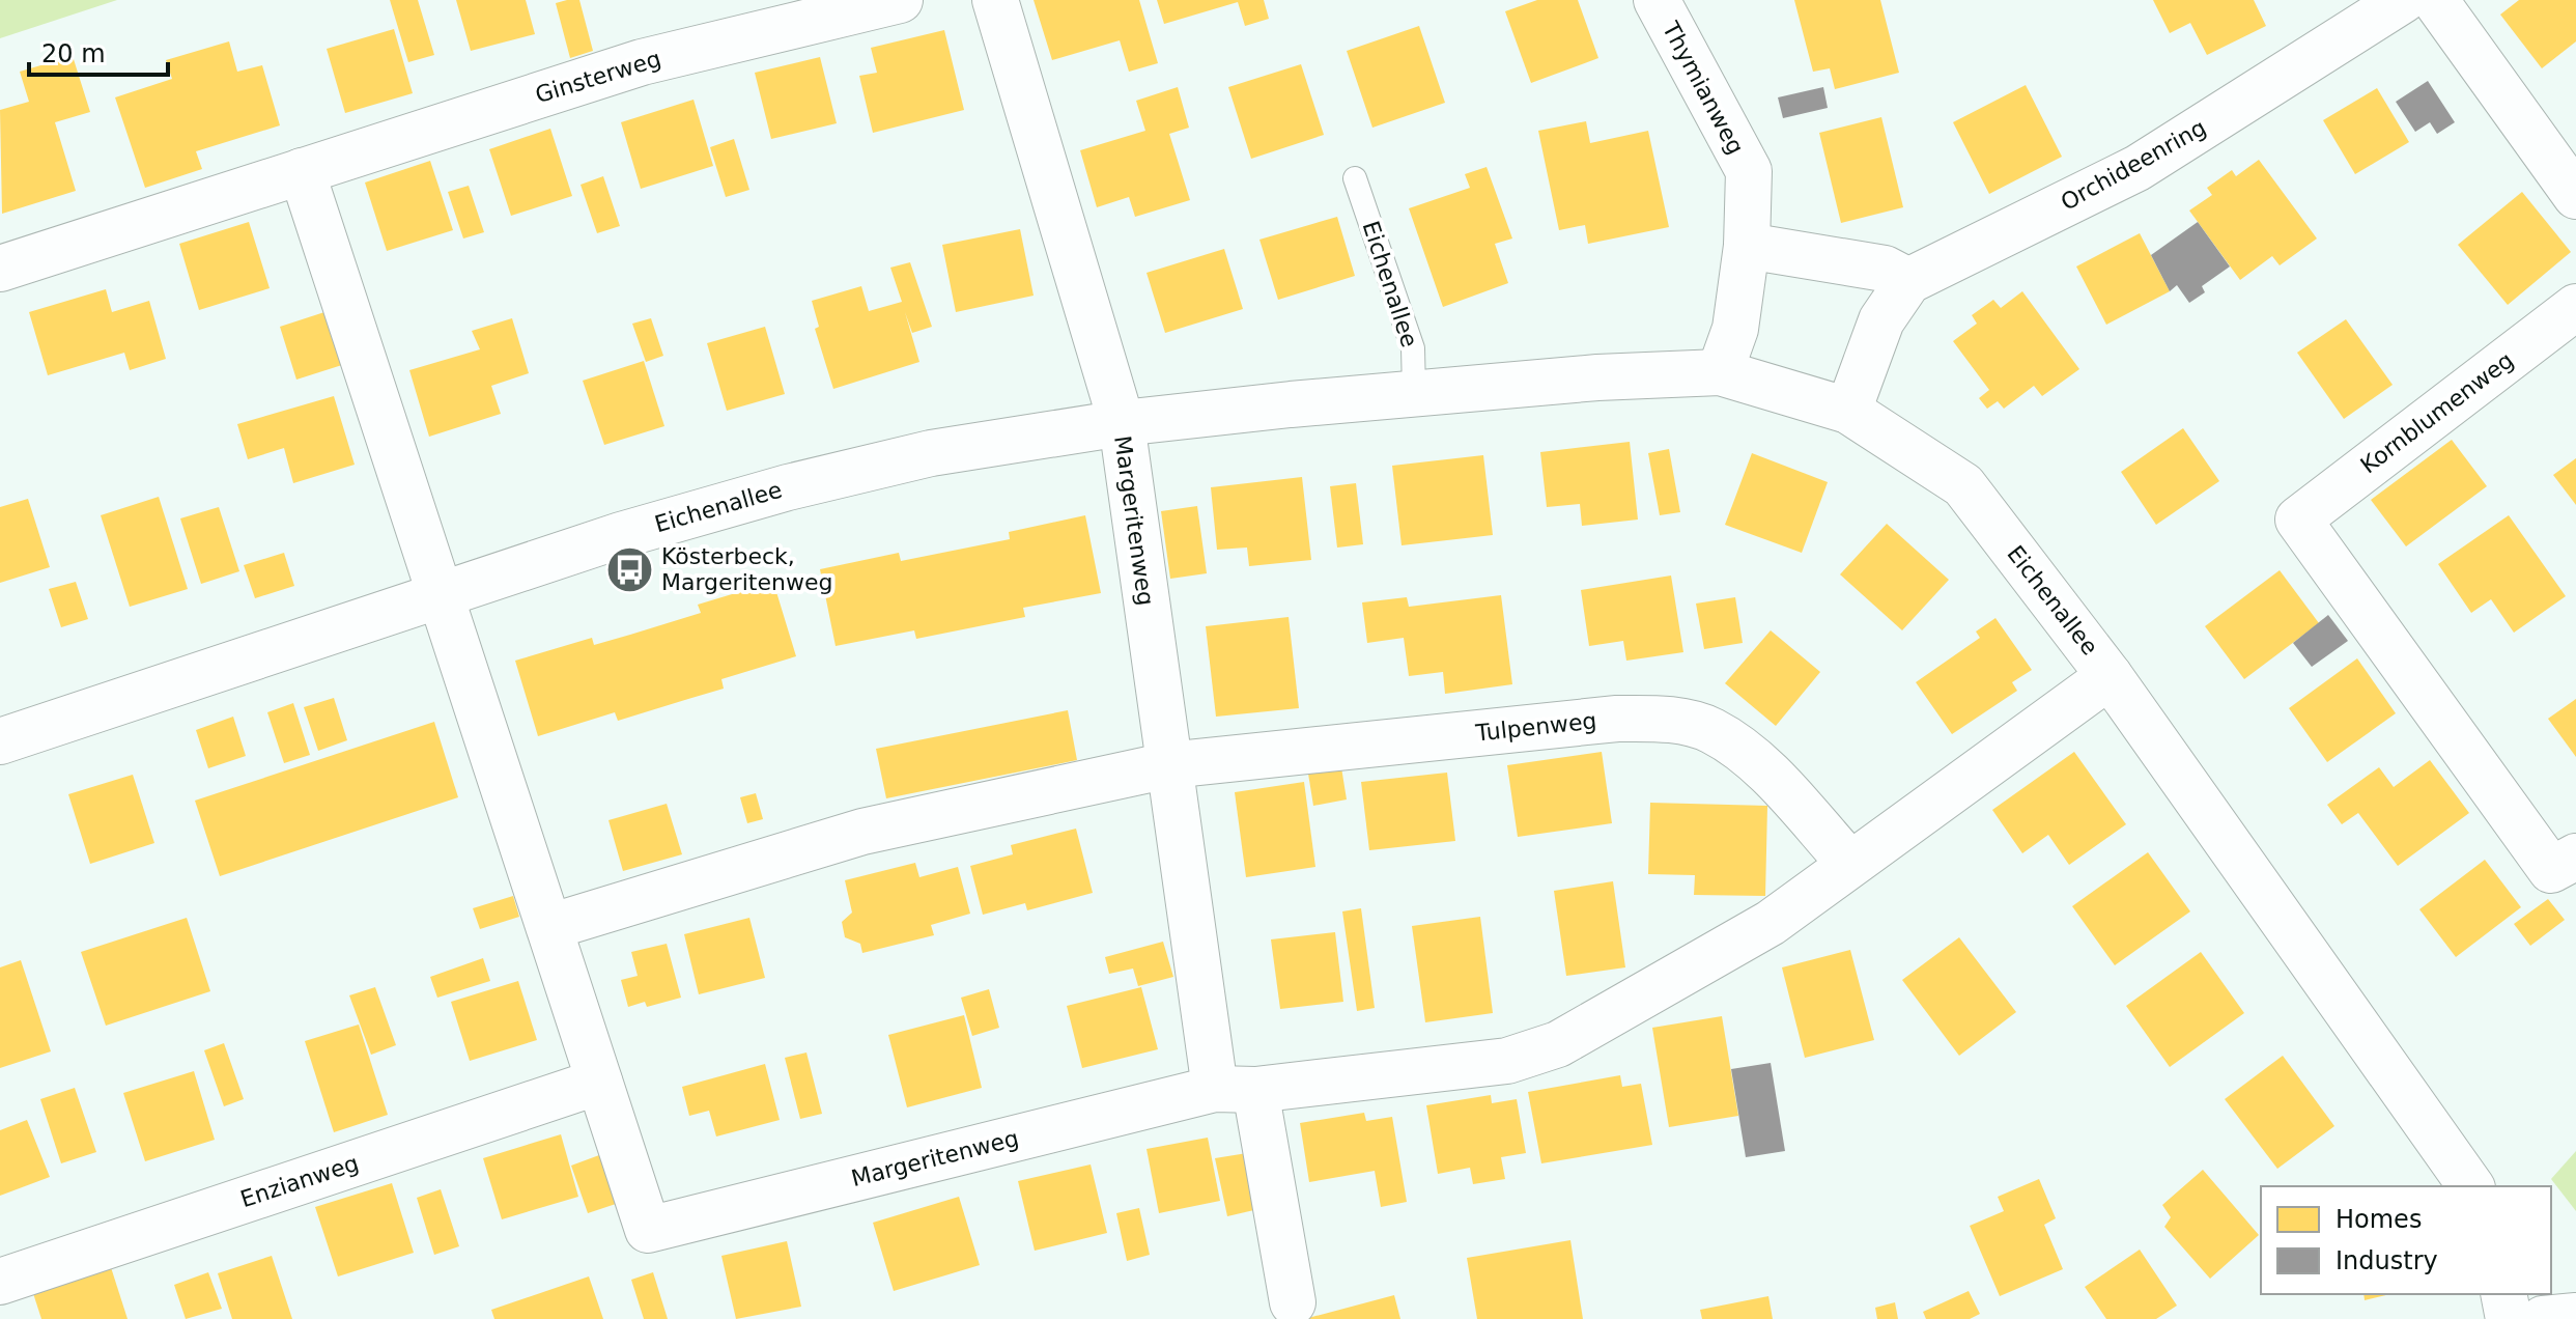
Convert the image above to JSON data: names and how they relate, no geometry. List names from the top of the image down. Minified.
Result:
{"streets":{"street":["Ginsterweg","Thymianweg","Orchideenring","Eichenallee","Kornblumenweg","Margeritenweg","Tulpenweg","Enzianweg"]},"crossings":[["Thymianweg","Eichenallee"],["Orchideenring","Eichenallee"],["Eichenallee","Margeritenweg"],["Margeritenweg","Tulpenweg"],["Margeritenweg","Enzianweg"]],"places":{"bus stop":["Kösterbeck, Margeritenweg"]},"legend":["Homes","Industry"],"scale_bar":"20 m"}
